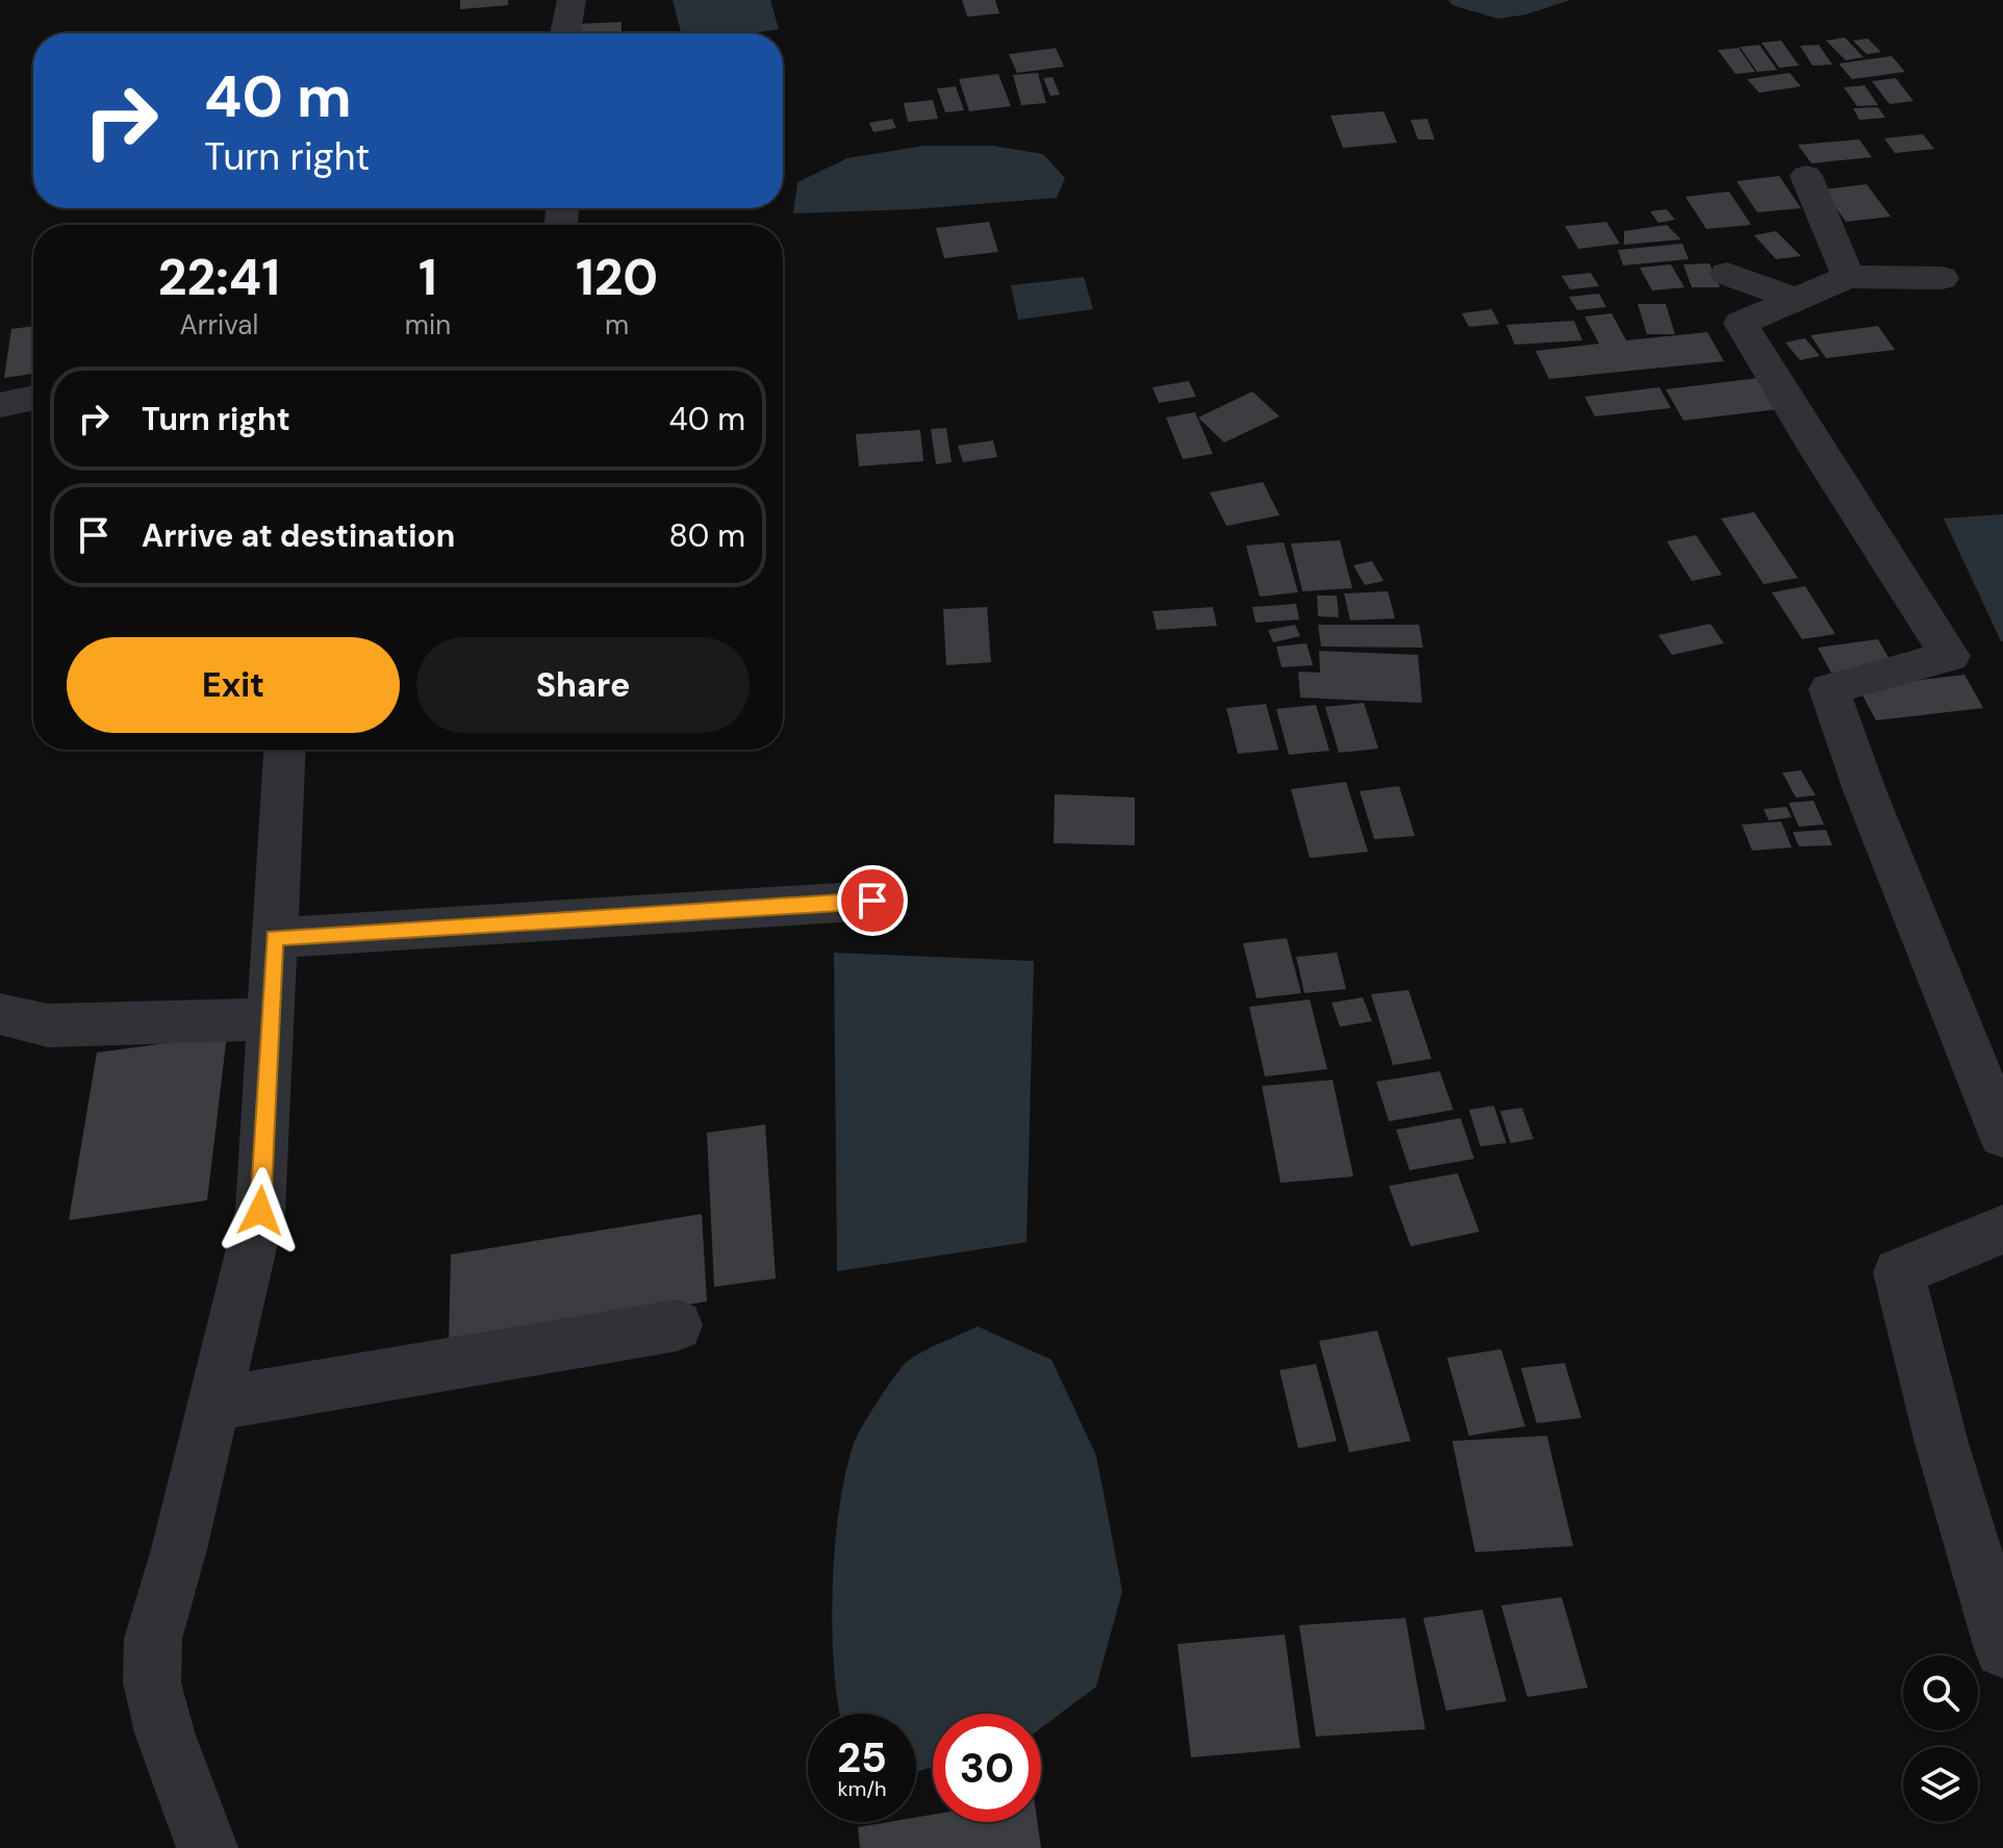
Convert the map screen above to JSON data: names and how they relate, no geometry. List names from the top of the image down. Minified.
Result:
{"page":{"turn":["40 m","Turn right"],"eta":["22:41","Arrival","1","min","120","m"],"list":[{"name":"Turn right","value":"40 m"},{"name":"Arrive at destination","value":"80 m"}],"buttons":["Exit","Share"],"speed":"25 km/h","limit":"30"}}
